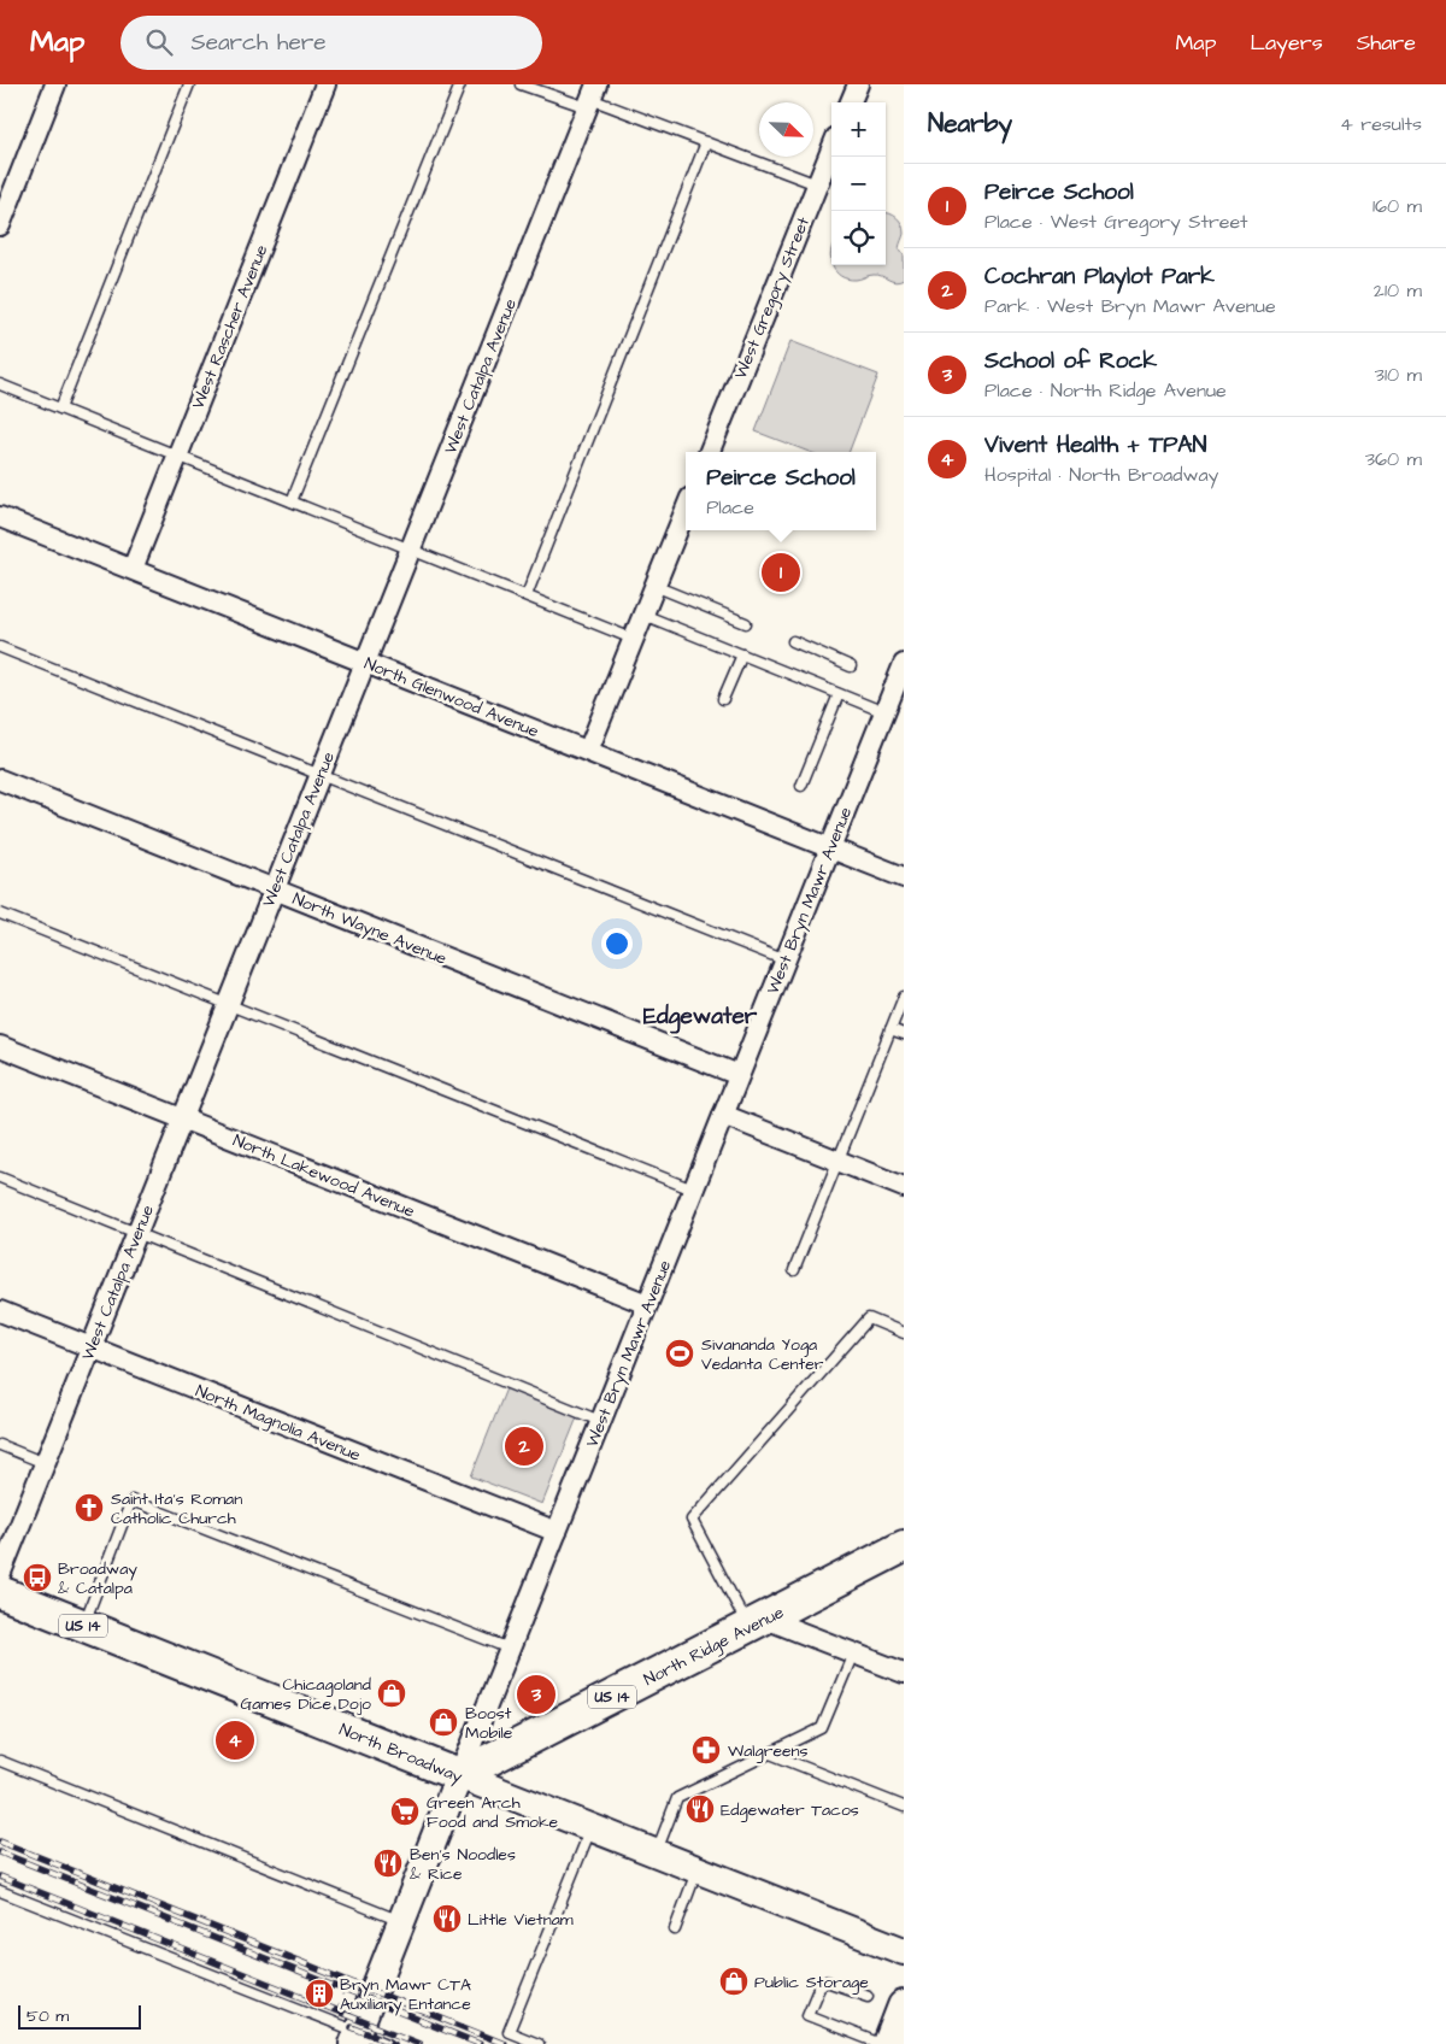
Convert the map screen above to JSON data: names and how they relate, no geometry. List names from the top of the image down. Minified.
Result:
{"streets":{"main road":["West Bryn Mawr Avenue","US 14","North Ridge Avenue","North Broadway"],"street":["West Gregory Street","West Rascher Avenue","West Catalpa Avenue","North Glenwood Avenue","North Wayne Avenue","North Lakewood Avenue","North Magnolia Avenue"]},"crossings":[["West Rascher Avenue","North Glenwood Avenue"],["West Catalpa Avenue","North Glenwood Avenue"],["West Catalpa Avenue","North Wayne Avenue"],["West Catalpa Avenue","North Lakewood Avenue"],["West Catalpa Avenue","North Magnolia Avenue"],["North Glenwood Avenue","West Bryn Mawr Avenue"],["West Bryn Mawr Avenue","North Wayne Avenue"],["West Bryn Mawr Avenue","North Lakewood Avenue"],["West Bryn Mawr Avenue","North Magnolia Avenue"],["West Bryn Mawr Avenue","North Ridge Avenue"],["West Bryn Mawr Avenue","North Broadway"],["North Ridge Avenue","North Broadway"]],"districts":["Edgewater"],"places":{"sports":["Sivananda Yoga Vedanta Center"],"church":["Saint Ita's Roman Catholic Church"],"bus stop":["Broadway & Catalpa"],"shop":["Chicagoland Games Dice Dojo","Boost Mobile","Public Storage"],"pharmacy":["Walgreens"],"restaurant":["Edgewater Tacos","Ben's Noodles & Rice","Little Vietnam"],"supermarket":["Green Arch Food and Smoke"],"building":["Bryn Mawr CTA Auxiliary Entance"]},"scale_bar":"50 m","north":"bottom right","page":{"header":"Map","search":"Search here","nav":["Map","Layers","Share"],"heading":["Nearby","4 results"],"map_buttons":["+","−"],"list":[{"mark":"1","name":"Peirce School","note":"Place · West Gregory Street","value":"160 m"},{"mark":"2","name":"Cochran Playlot Park","note":"Park · West Bryn Mawr Avenue","value":"210 m"},{"mark":"3","name":"School of Rock","note":"Place · North Ridge Avenue","value":"310 m"},{"mark":"4","name":"Vivent Health + TPAN","note":"Hospital · North Broadway","value":"360 m"}],"popup":["Peirce School","Place"],"pins":["1","2","3","4"],"scale":"50 m"}}
